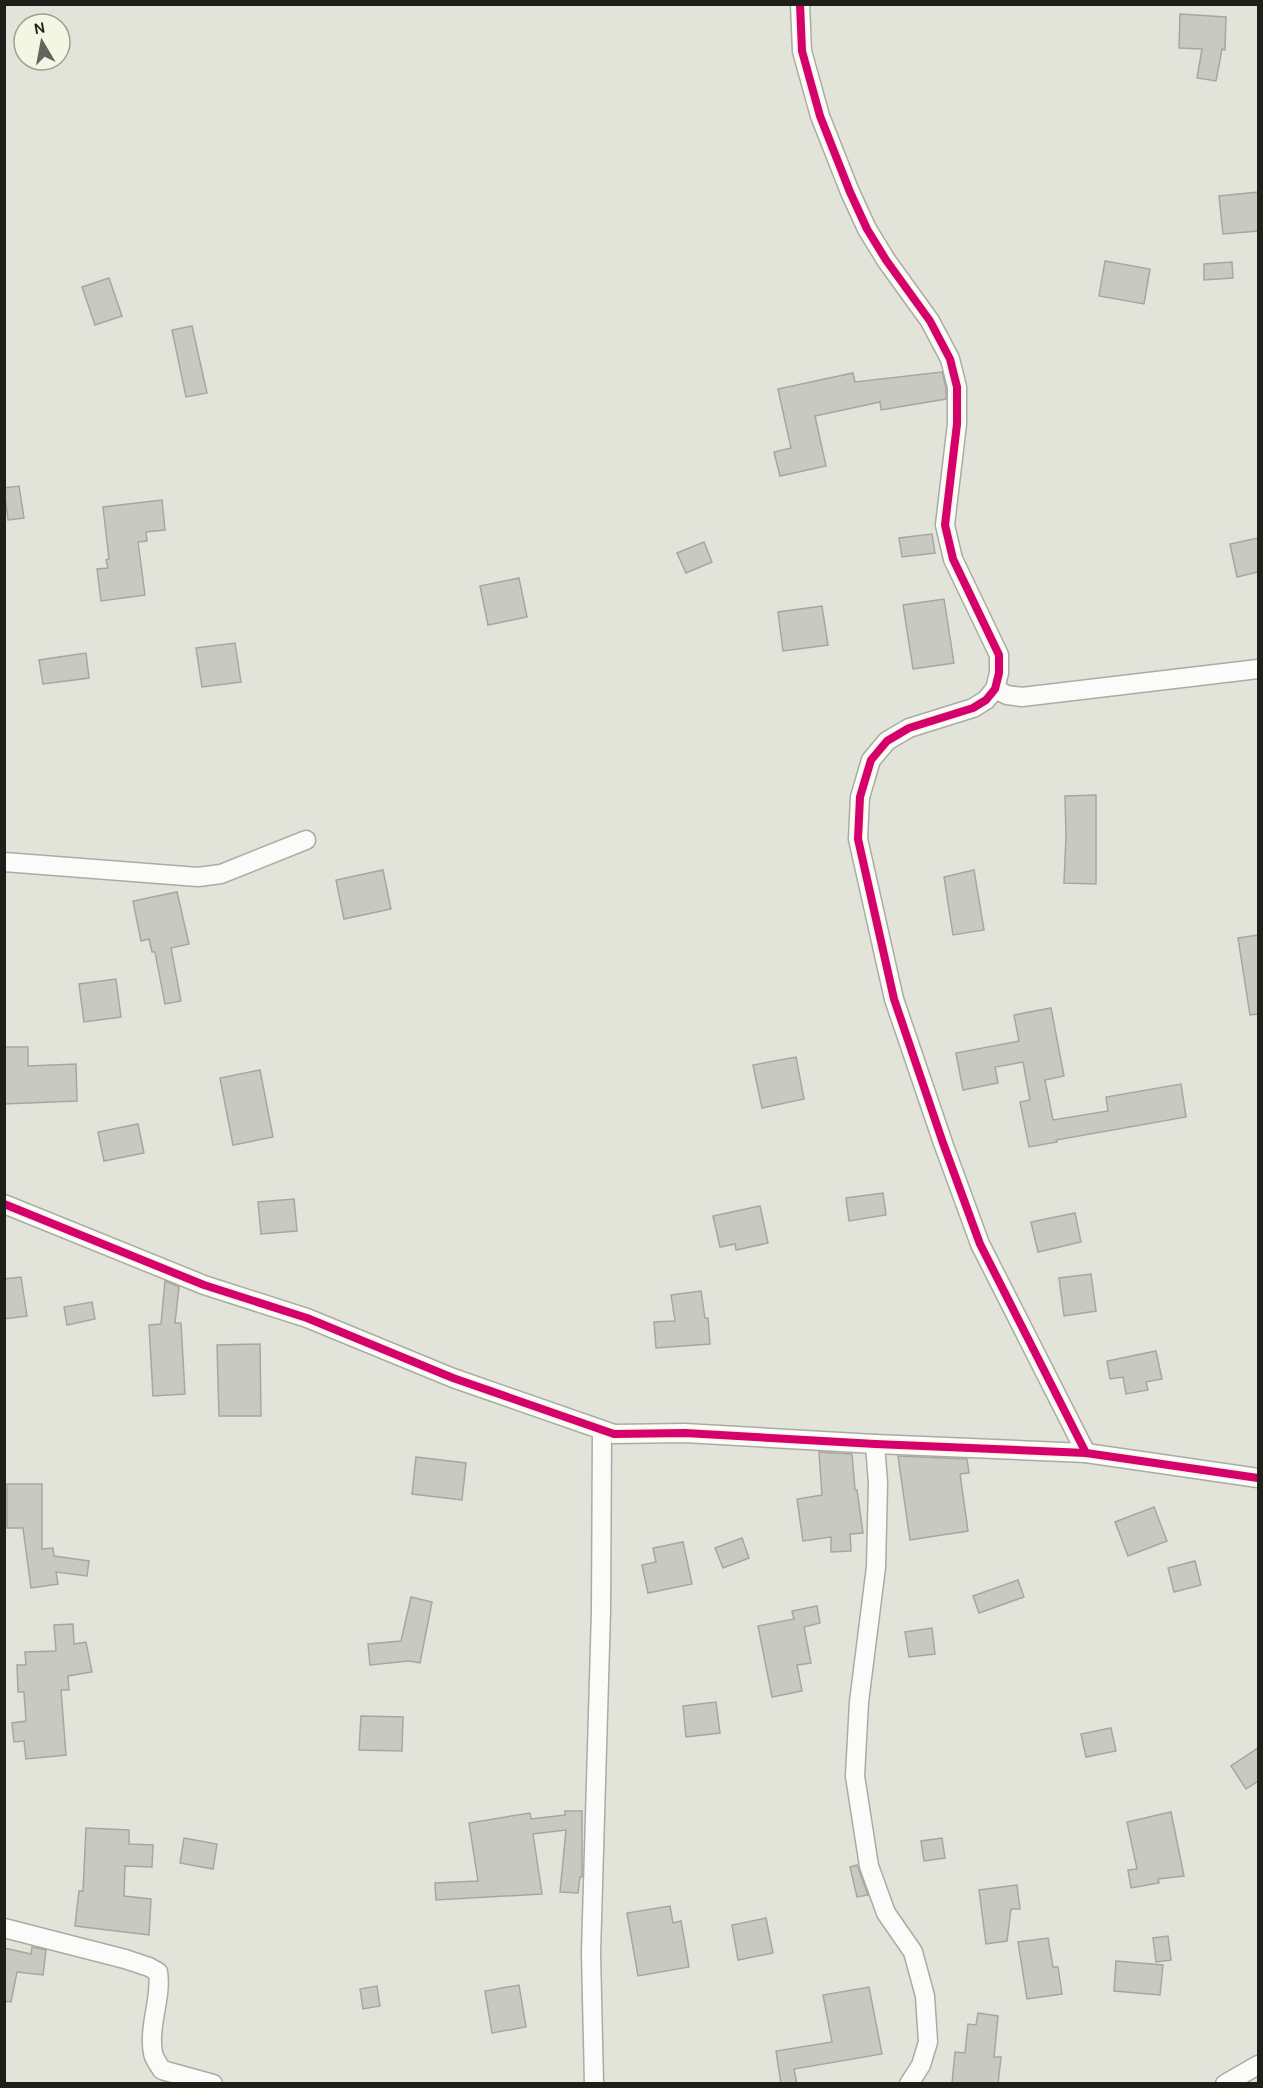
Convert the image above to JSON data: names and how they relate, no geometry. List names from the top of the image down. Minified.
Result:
{"north":"top"}
